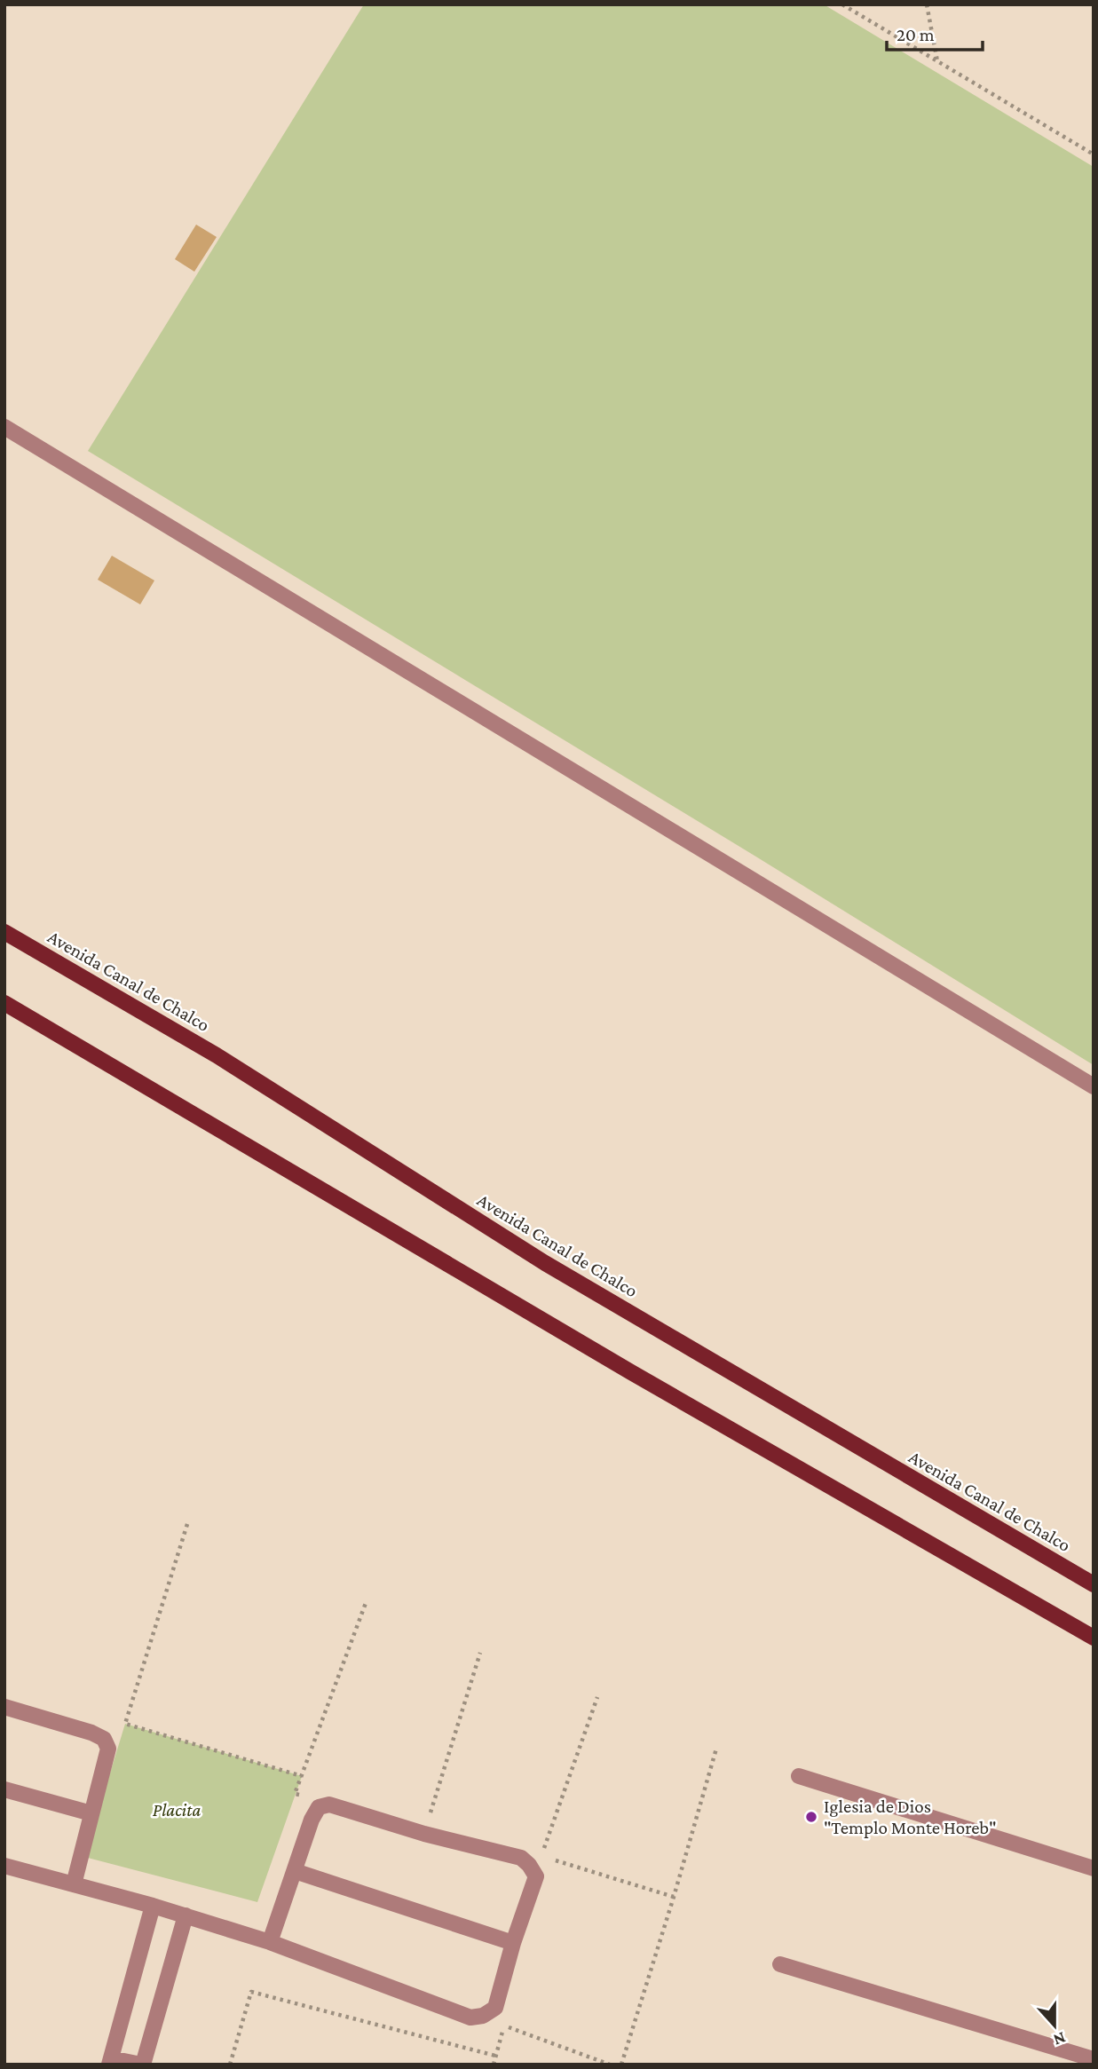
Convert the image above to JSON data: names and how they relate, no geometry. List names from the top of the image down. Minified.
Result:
{"streets":{"main road":["Avenida Canal de Chalco"]},"parks":["Placita"],"places":["Iglesia de Dios \"Templo Monte Horeb\""],"scale_bar":"20 m","north":"bottom"}
